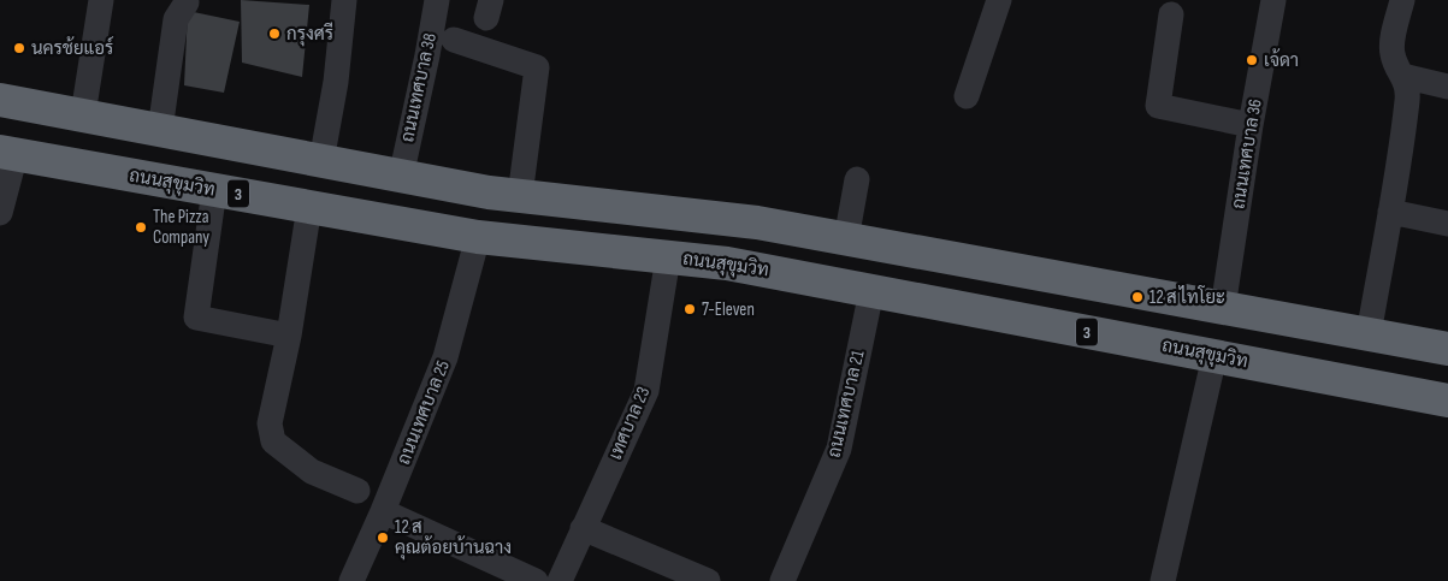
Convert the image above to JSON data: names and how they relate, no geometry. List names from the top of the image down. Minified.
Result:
{"streets":{"highway":["ถนนสุขุมวิท","3"],"street":["ถนนเทศบาล 38","ถนนเทศบาล 36","ถนนเทศบาล 21","ถนนเทศบาล 25","เทศบาล 23"]},"crossings":[["ถนนสุขุมวิท","ถนนเทศบาล 21"],["ถนนสุขุมวิท","ถนนเทศบาล 25"],["ถนนสุขุมวิท","เทศบาล 23"]],"places":["กรุงศรี","นครช้ยแอร์","เจ้ดา","The Pizza Company","12 ส ไทโยะ","7-Eleven","12 ส คุณต้อยบ้านฉาง"]}
